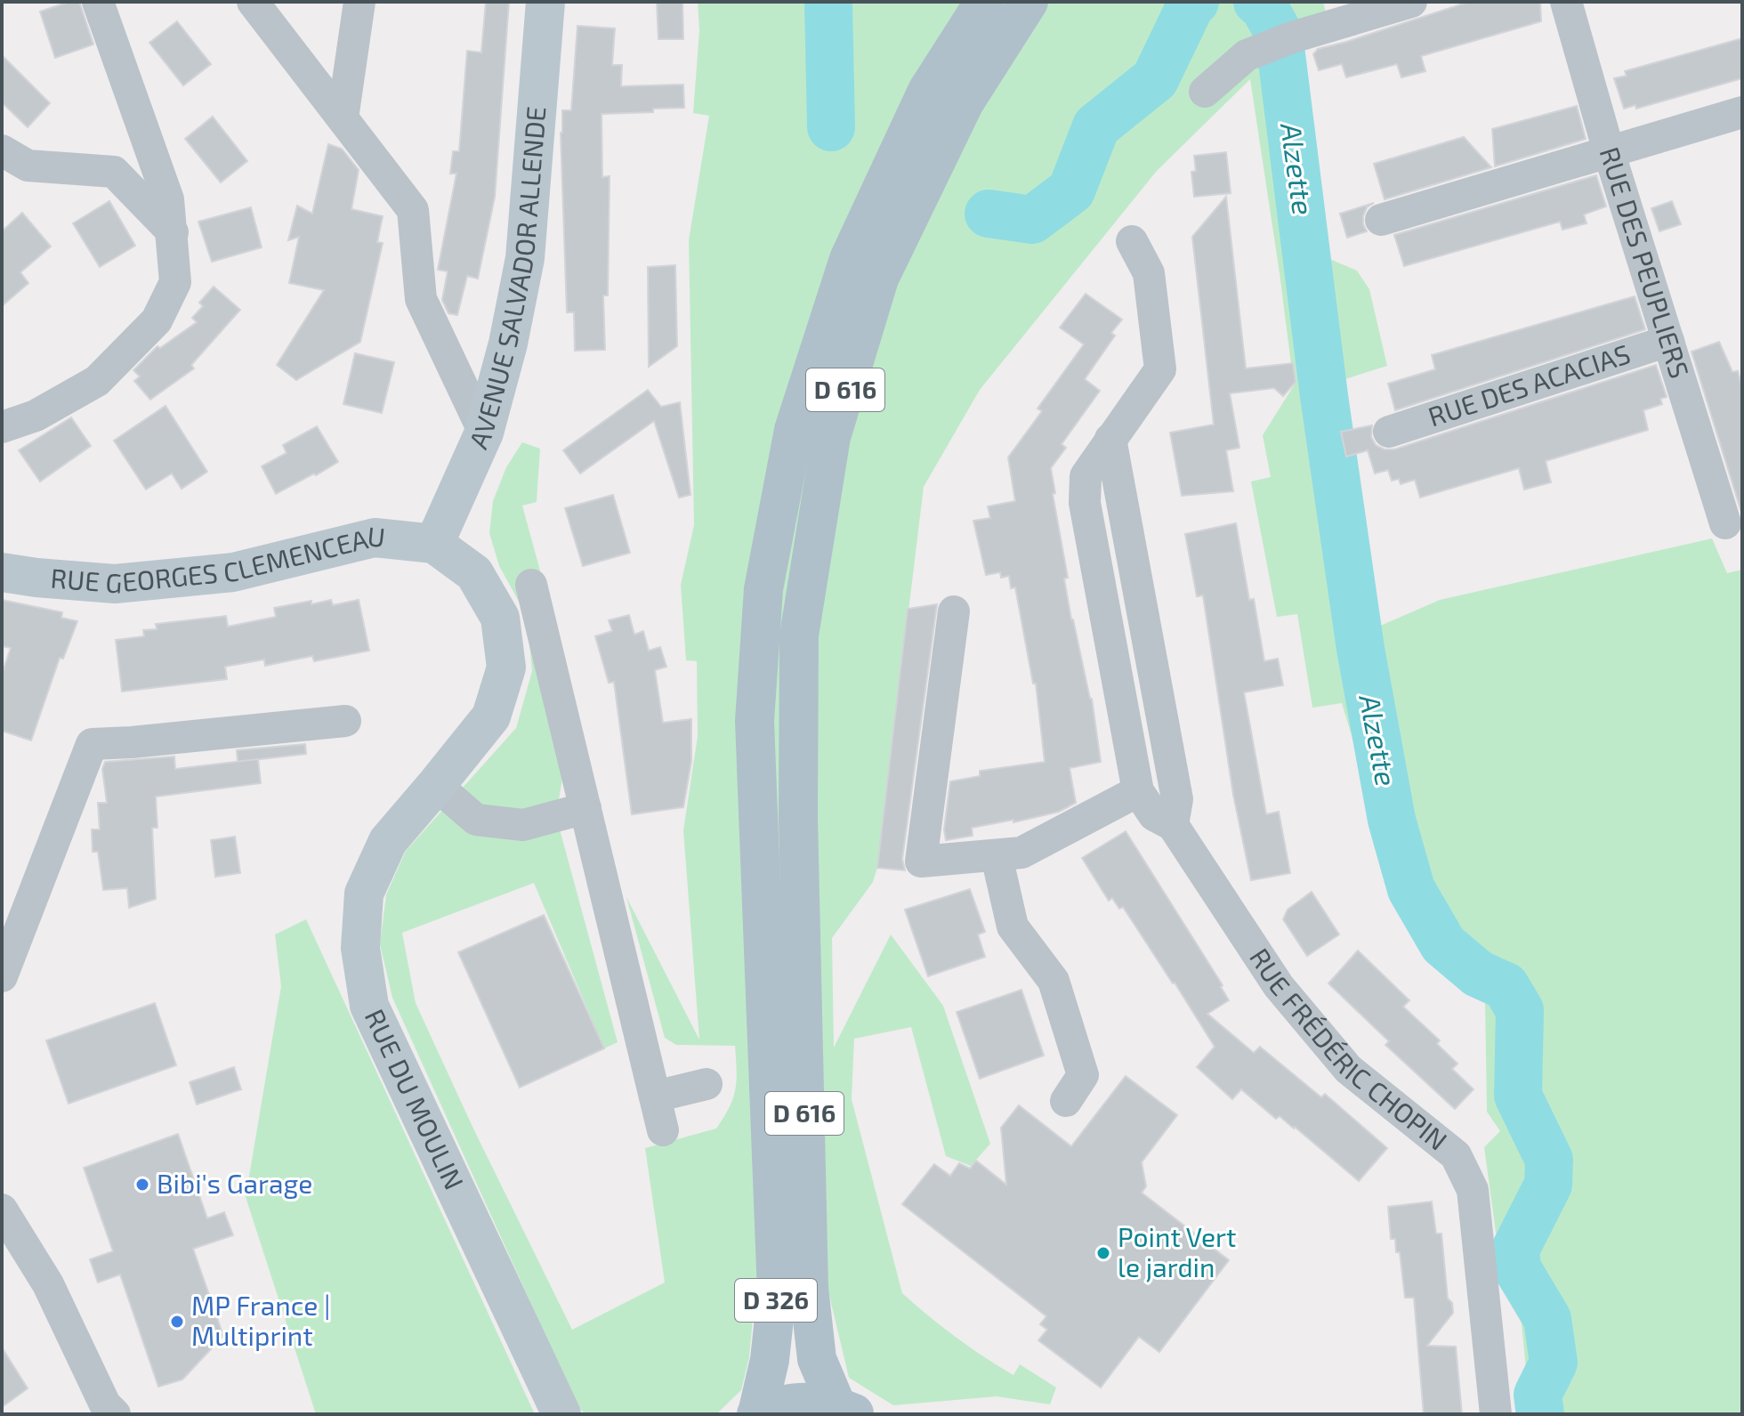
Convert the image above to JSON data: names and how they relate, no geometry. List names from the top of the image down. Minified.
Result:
{"streets":{"main road":["AVENUE SALVADOR ALLENDE","D 616","RUE GEORGES CLEMENCEAU","RUE DU MOULIN","D 326"],"street":["RUE DES PEUPLIERS","RUE DES ACACIAS","RUE FRÉDÉRIC CHOPIN"]},"crossings":[["RUE DES PEUPLIERS","RUE DES ACACIAS"],["AVENUE SALVADOR ALLENDE","RUE GEORGES CLEMENCEAU"],["AVENUE SALVADOR ALLENDE","RUE DU MOULIN"],["D 616","D 326"],["RUE GEORGES CLEMENCEAU","RUE DU MOULIN"]],"water":["Alzette"],"places":["Bibi's Garage","Point Vert le jardin","MP France | Multiprint"]}
